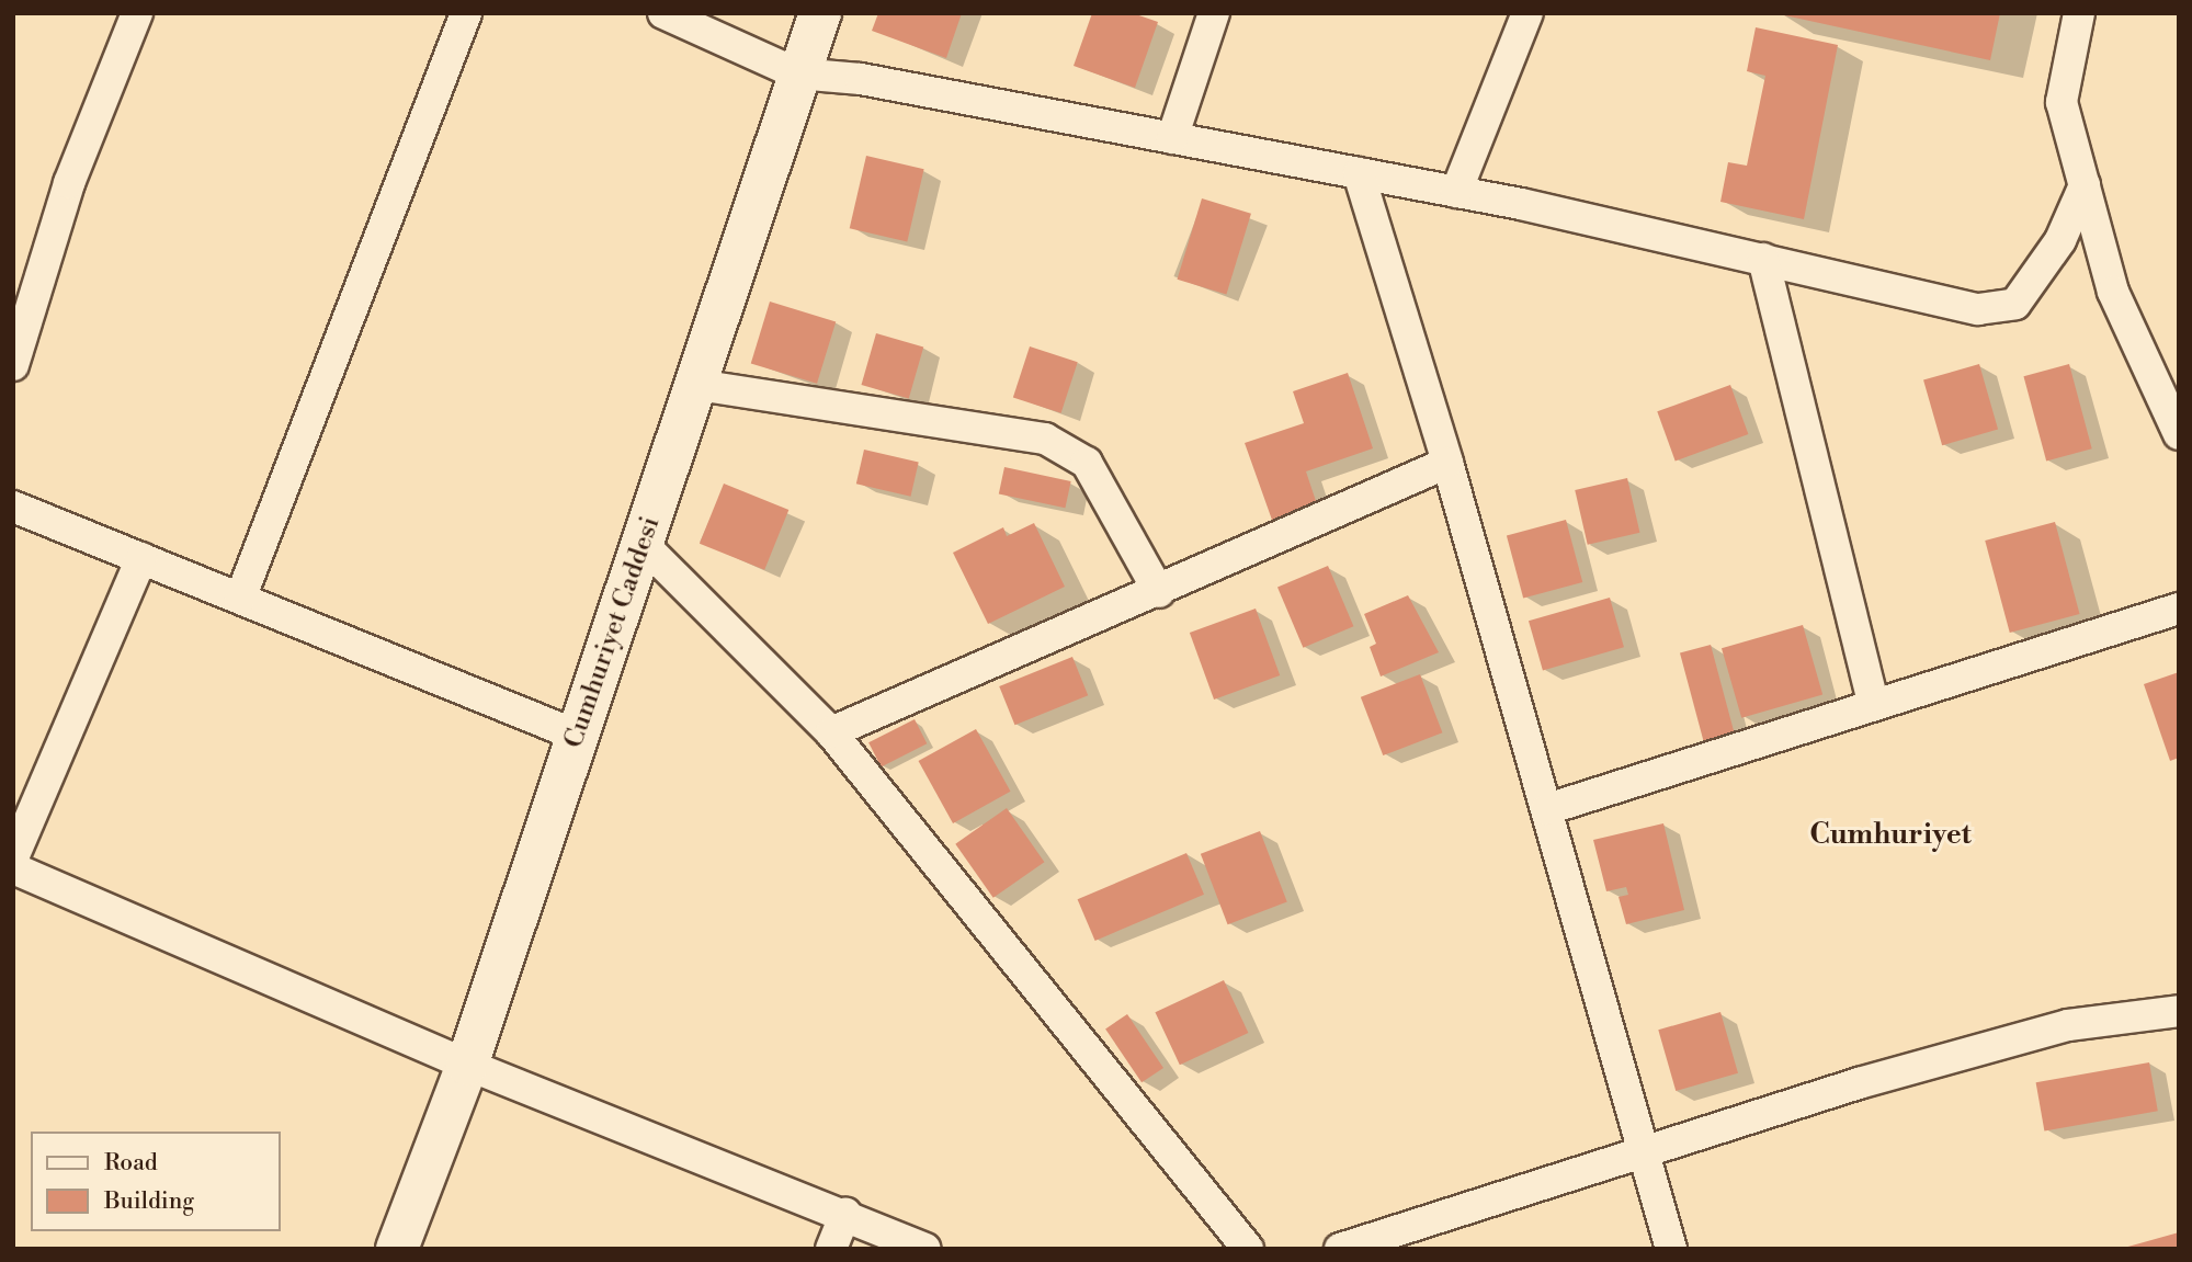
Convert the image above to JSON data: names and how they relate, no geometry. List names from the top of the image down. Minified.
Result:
{"streets":{"street":["Cumhuriyet Caddesi"]},"districts":["Cumhuriyet"],"legend":["Road","Building"]}
